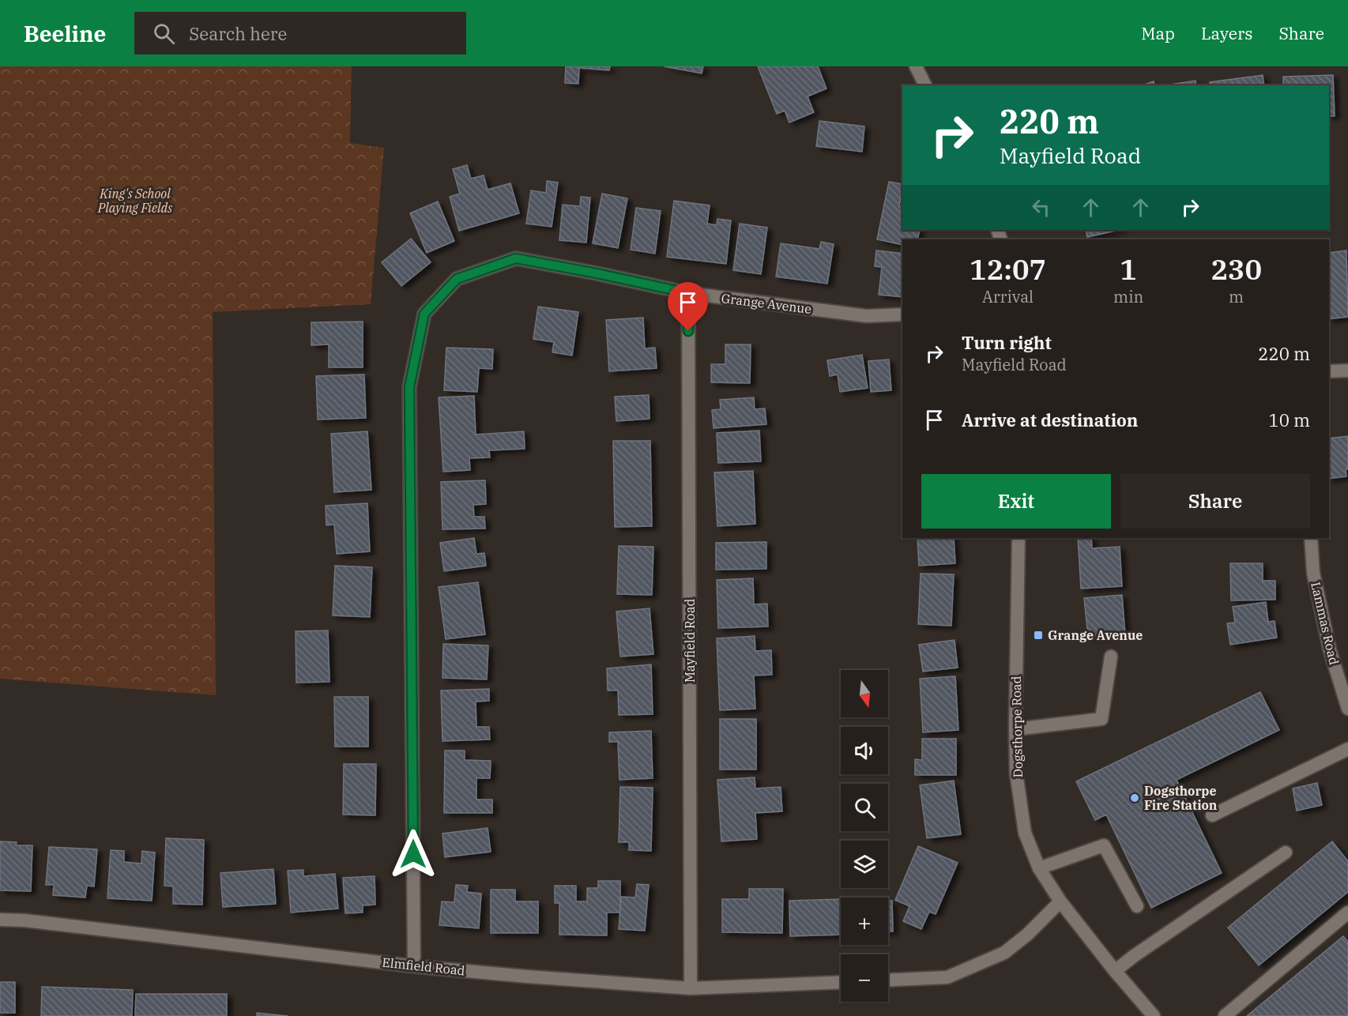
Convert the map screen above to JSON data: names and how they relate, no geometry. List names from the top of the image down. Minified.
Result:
{"streets":{"street":["Grange Avenue","Lammas Road","Mayfield Road","Dogsthorpe Road","Elmfield Road"]},"crossings":[["Grange Avenue","Mayfield Road"],["Grange Avenue","Elmfield Road"],["Mayfield Road","Elmfield Road"]],"parks":["King's School Playing Fields"],"places":{"transit":["Grange Avenue"],"other":["Dogsthorpe Fire Station"]},"north":"bottom","page":{"header":"Beeline","search":"Search here","nav":["Map","Layers","Share"],"turn":["220 m","Mayfield Road"],"eta":["12:07","Arrival","1","min","230","m"],"list":[{"name":"Turn right","note":"Mayfield Road","value":"220 m"},{"name":"Arrive at destination","value":"10 m"}],"buttons":["Exit","Share"],"map_buttons":["+","−"]}}
